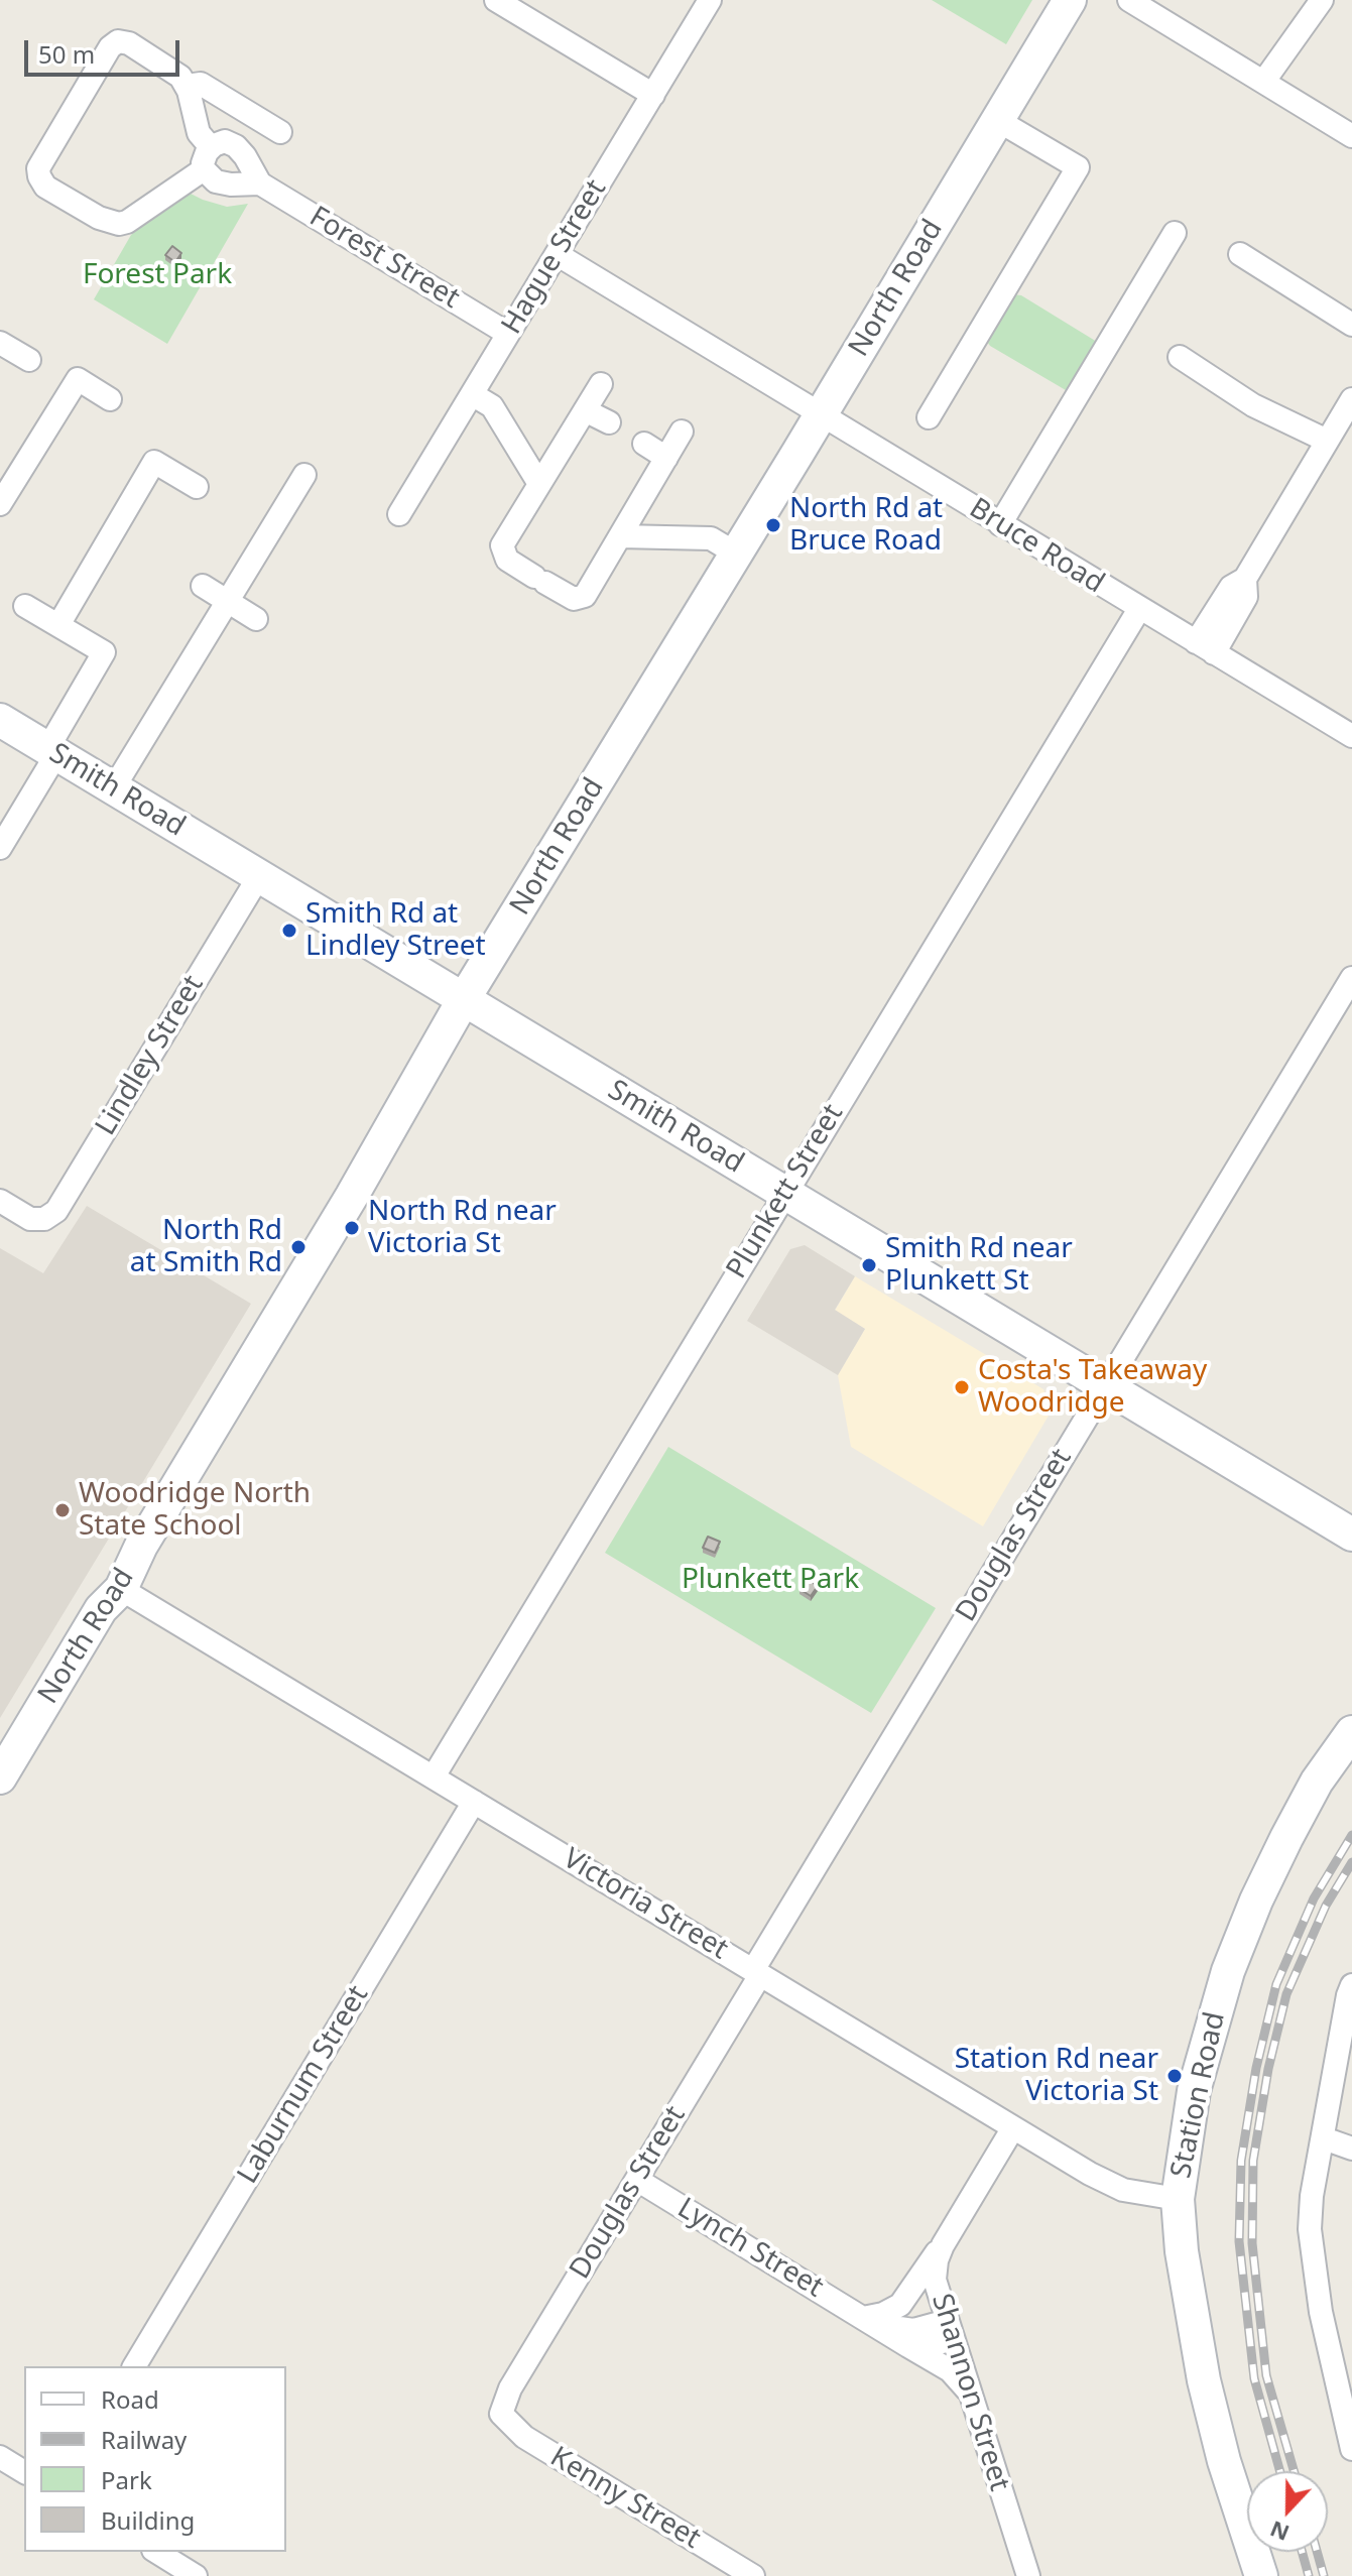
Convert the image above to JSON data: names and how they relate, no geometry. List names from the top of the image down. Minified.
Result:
{"streets":{"street":["Hague Street","Forest Street","North Road","Bruce Road","Smith Road","Lindley Street","Plunkett Street","Douglas Street","Victoria Street","Laburnum Street","Station Road","Lynch Street","Shannon Street","Kenny Street"]},"crossings":[["Hague Street","Forest Street"],["Hague Street","Bruce Road"],["North Road","Bruce Road"],["North Road","Smith Road"],["North Road","Victoria Street"],["Bruce Road","Plunkett Street"],["Smith Road","Lindley Street"],["Smith Road","Plunkett Street"],["Smith Road","Douglas Street"],["Plunkett Street","Victoria Street"],["Douglas Street","Victoria Street"],["Douglas Street","Lynch Street"],["Douglas Street","Kenny Street"],["Victoria Street","Laburnum Street"],["Victoria Street","Station Road"],["Victoria Street","Shannon Street"],["Lynch Street","Shannon Street"]],"parks":["Forest Park","Plunkett Park"],"places":["North Rd at Bruce Road","Smith Rd at Lindley Street","North Rd near Victoria St","North Rd at Smith Rd","Smith Rd near Plunkett St","Costa's Takeaway Woodridge","Woodridge North State School","Station Rd near Victoria St"],"legend":["Road","Railway","Park","Building"],"scale_bar":"50 m","north":"bottom"}
